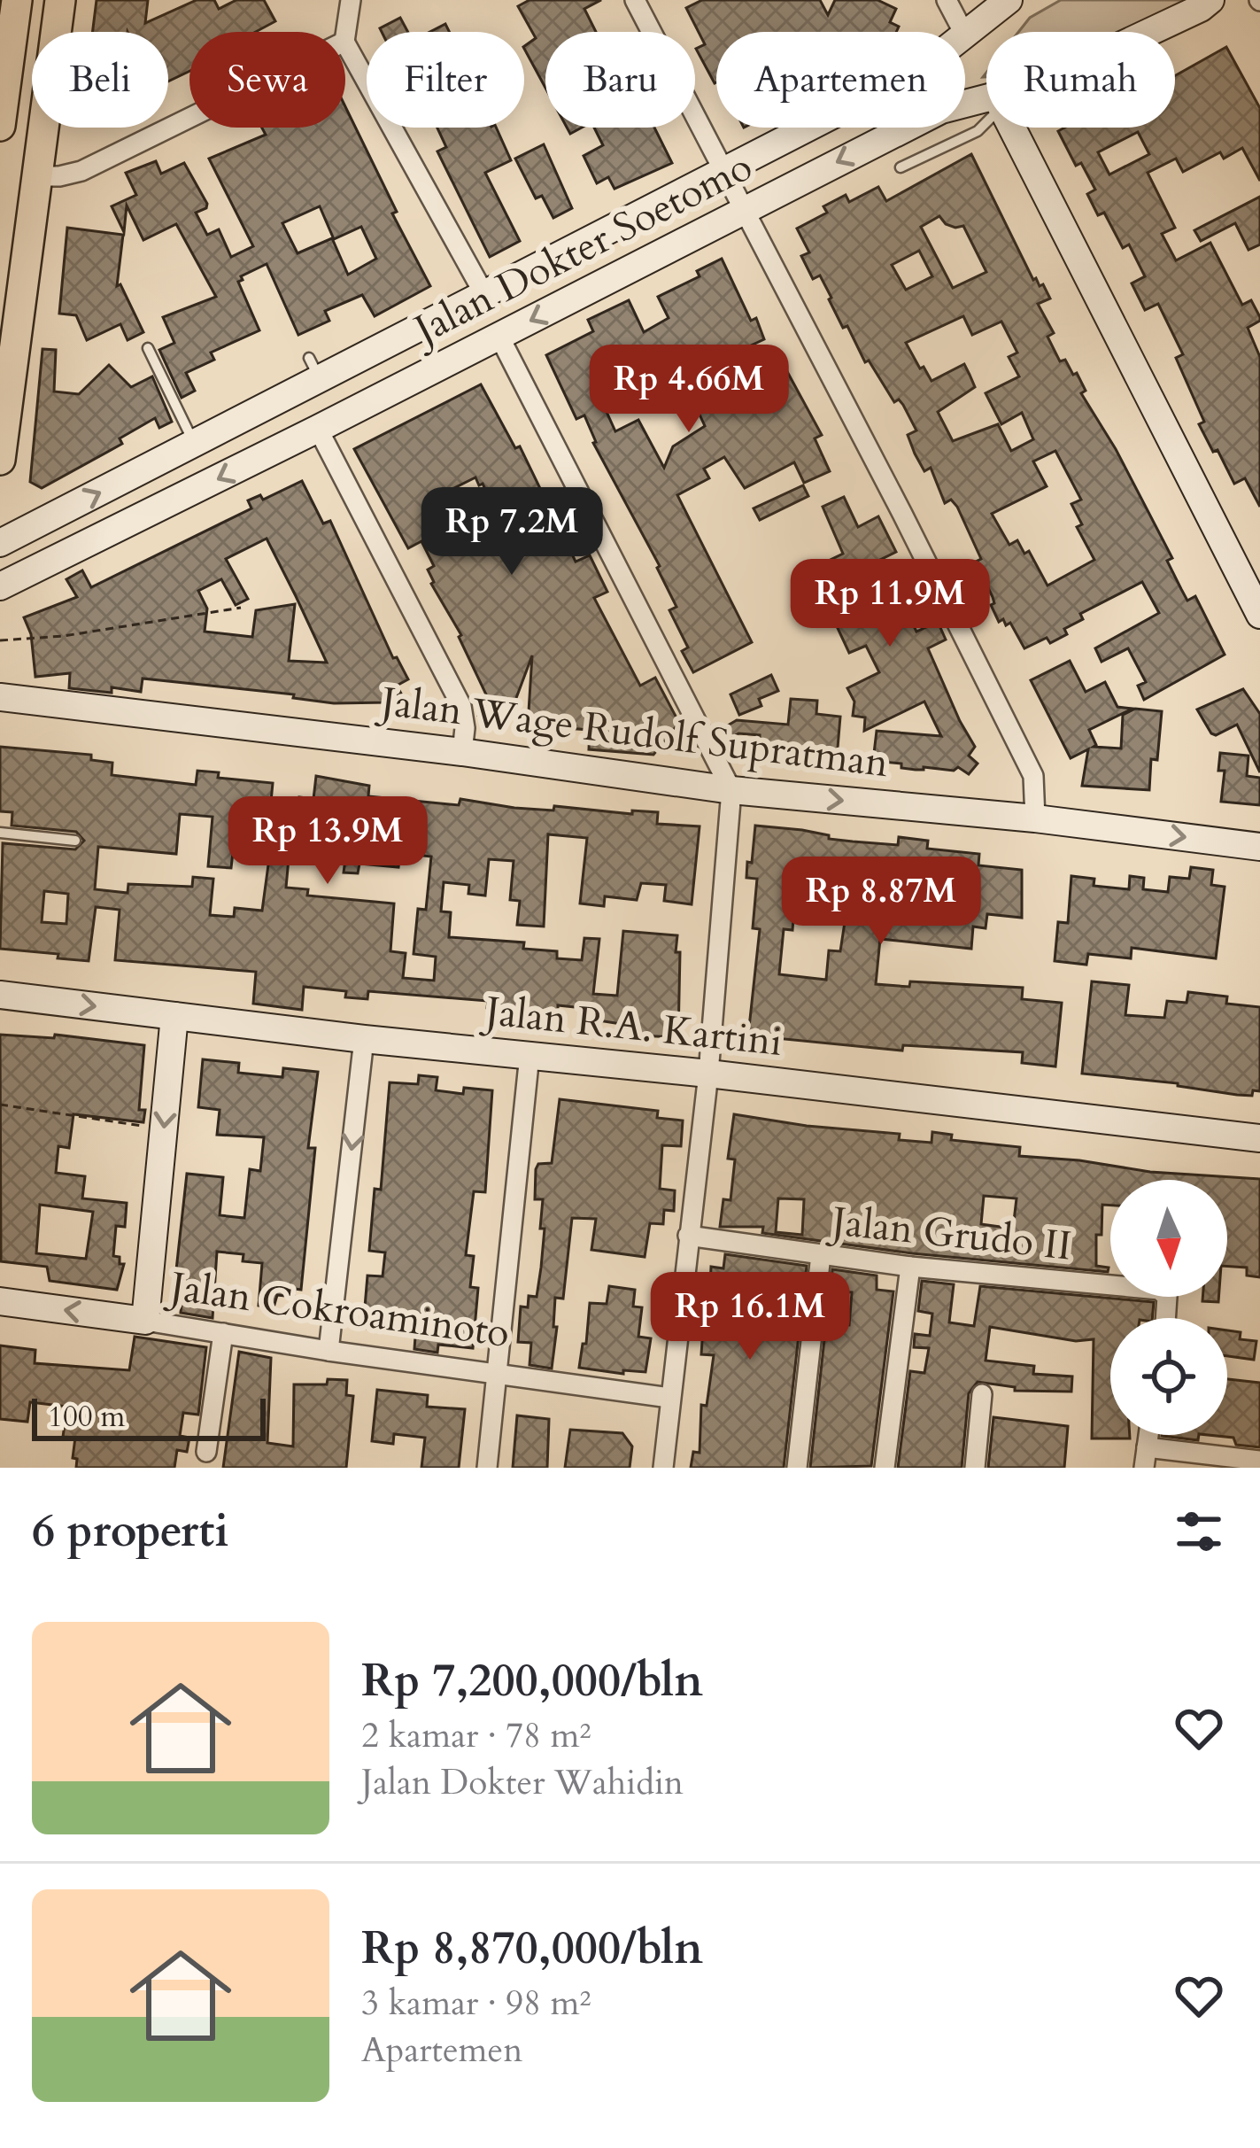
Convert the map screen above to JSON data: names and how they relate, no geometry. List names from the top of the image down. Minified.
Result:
{"streets":{"street":["Jalan Dokter Soetomo","Jalan Wage Rudolf Supratman","Jalan R.A. Kartini","Jalan Grudo II","Jalan Cokroaminoto"]},"one_way":["Jalan Wage Rudolf Supratman"],"scale_bar":"100 m","north":"bottom","page":{"chip":["Beli","Sewa","Filter","Baru","Apartemen","Rumah"],"price":["Rp 4.66M","Rp 7.2M","Rp 11.9M","Rp 13.9M","Rp 8.87M","Rp 16.1M"],"scale":"100 m","heading":"6 properti","list":[{"name":"Rp 7,200,000/bln","note":"2 kamar · 78 m² · Jalan Dokter Wahidin"},{"name":"Rp 8,870,000/bln","note":"3 kamar · 98 m² · Apartemen"}]}}
